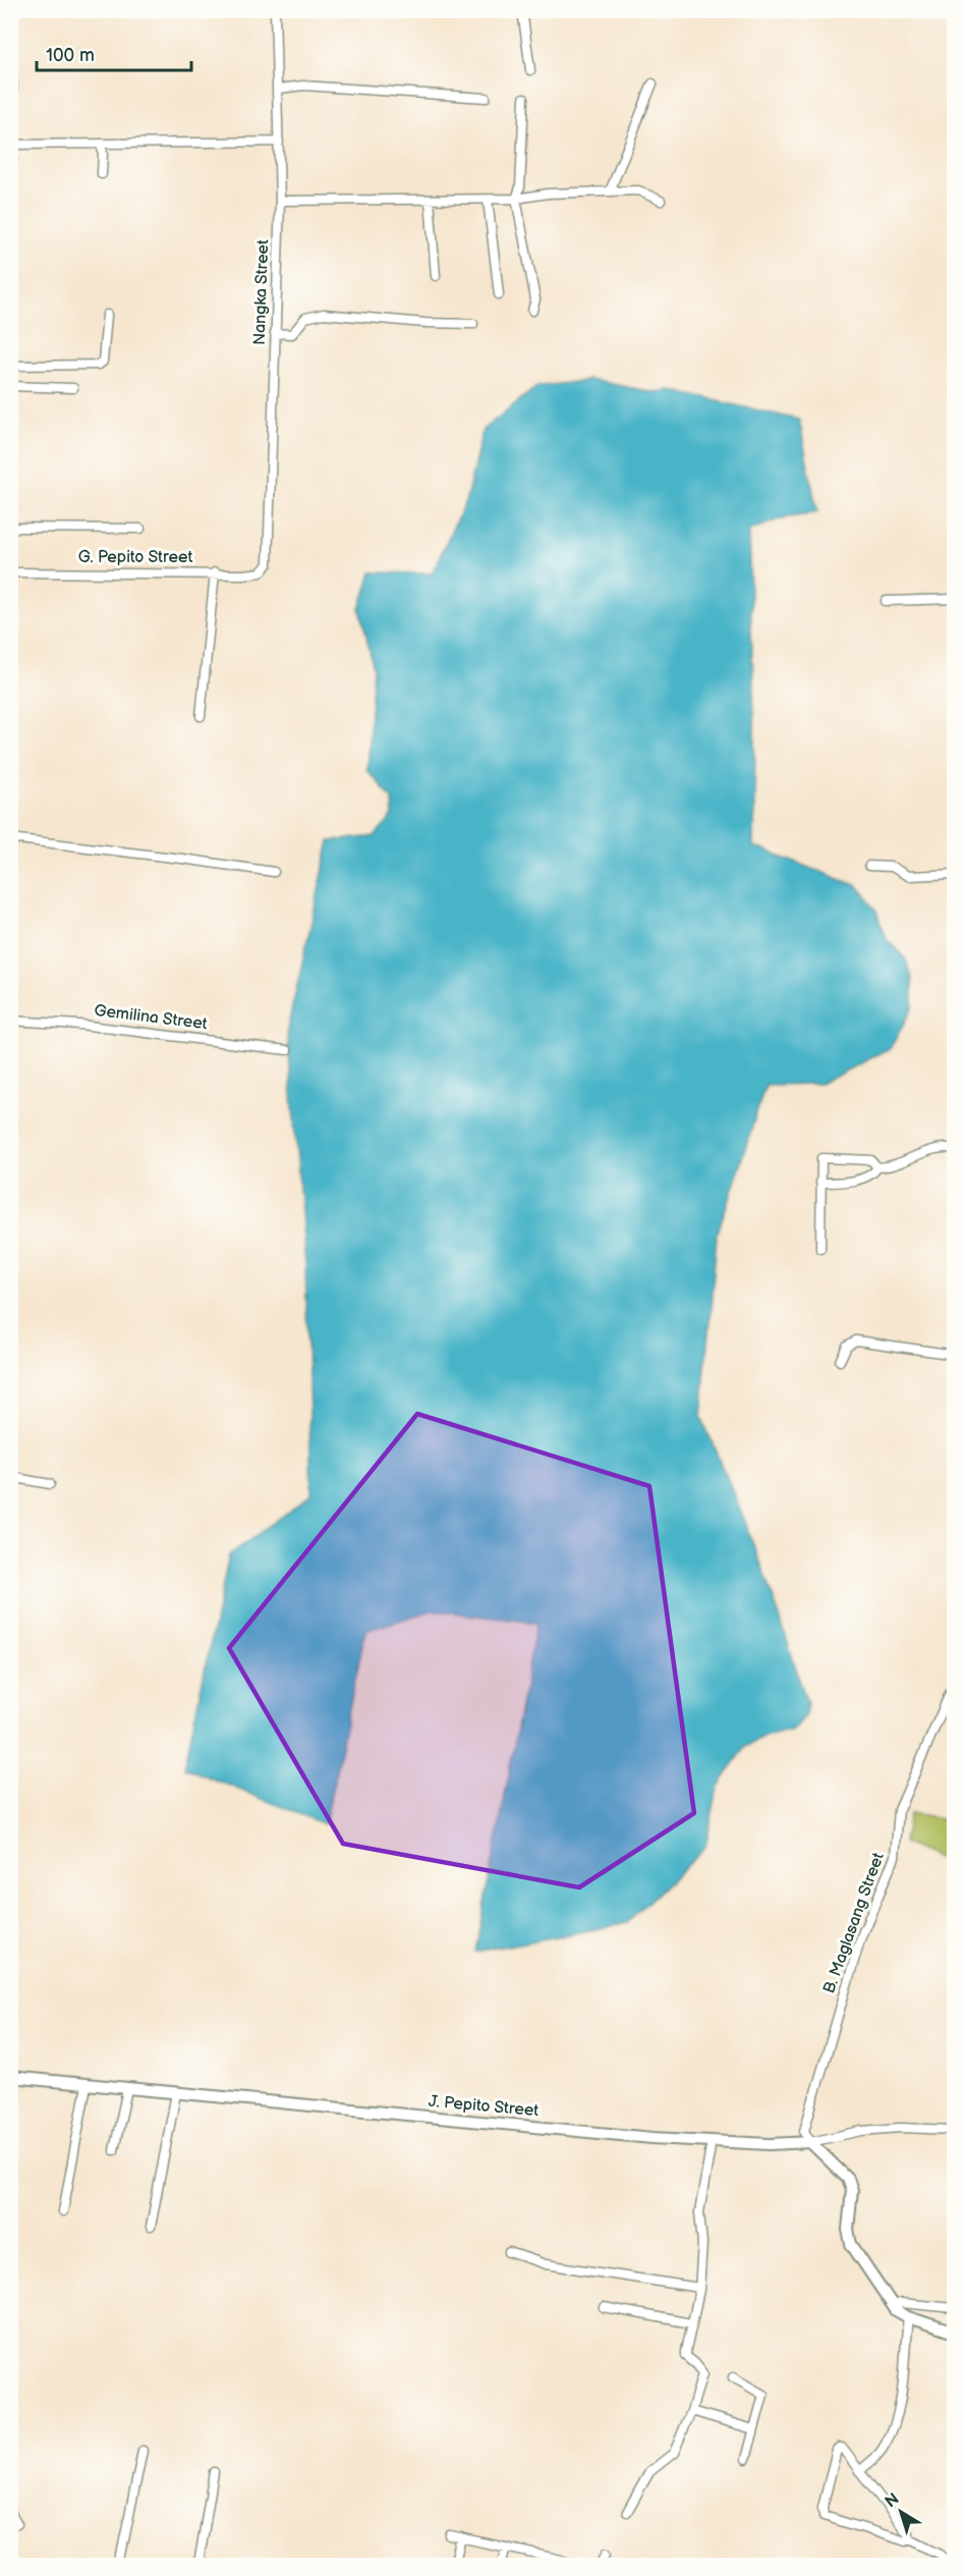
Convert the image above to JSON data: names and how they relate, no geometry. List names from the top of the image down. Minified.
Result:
{"streets":{"street":["Nangka Street","G. Pepito Street","Gemilina Street","B. Maglasang Street","J. Pepito Street"]},"crossings":[["Nangka Street","G. Pepito Street"],["B. Maglasang Street","J. Pepito Street"]],"scale_bar":"100 m","north":"top left"}
